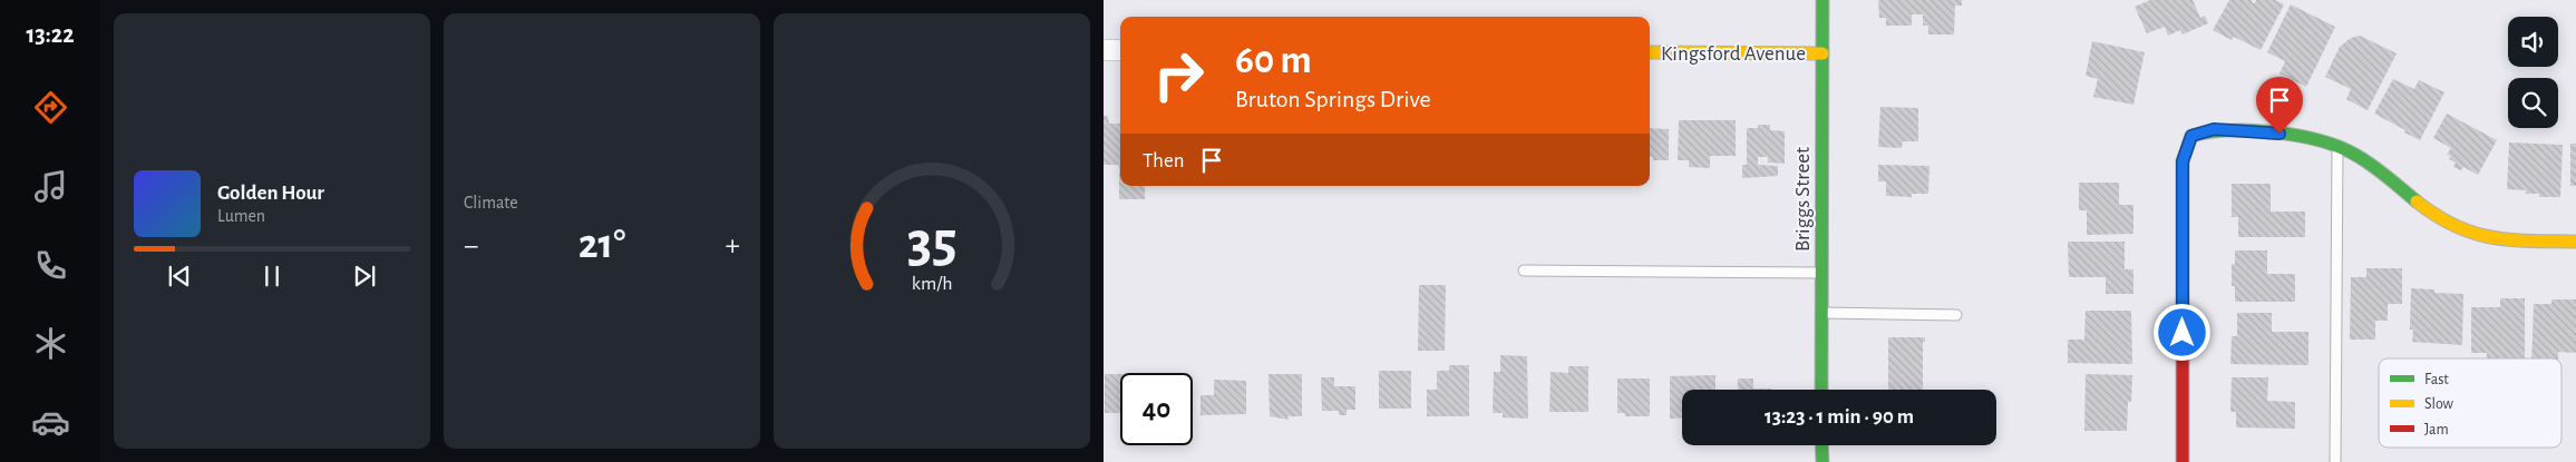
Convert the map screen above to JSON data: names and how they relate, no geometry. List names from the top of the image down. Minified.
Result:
{"streets":{"street":["Kingsford Avenue","Briggs Street"]},"crossings":[["Kingsford Avenue","Briggs Street"]],"legend":["Fast","Slow","Jam"],"page":{"tabs":"13:22","tile":"Climate","turn":["60 m","Bruton Springs Drive"],"then":"Then","song":["Golden Hour","Lumen"],"heat":["−","21°","+"],"limit":"40","trip":"13:23 · 1 min · 90 m","gauge":["35","km/h"]}}
